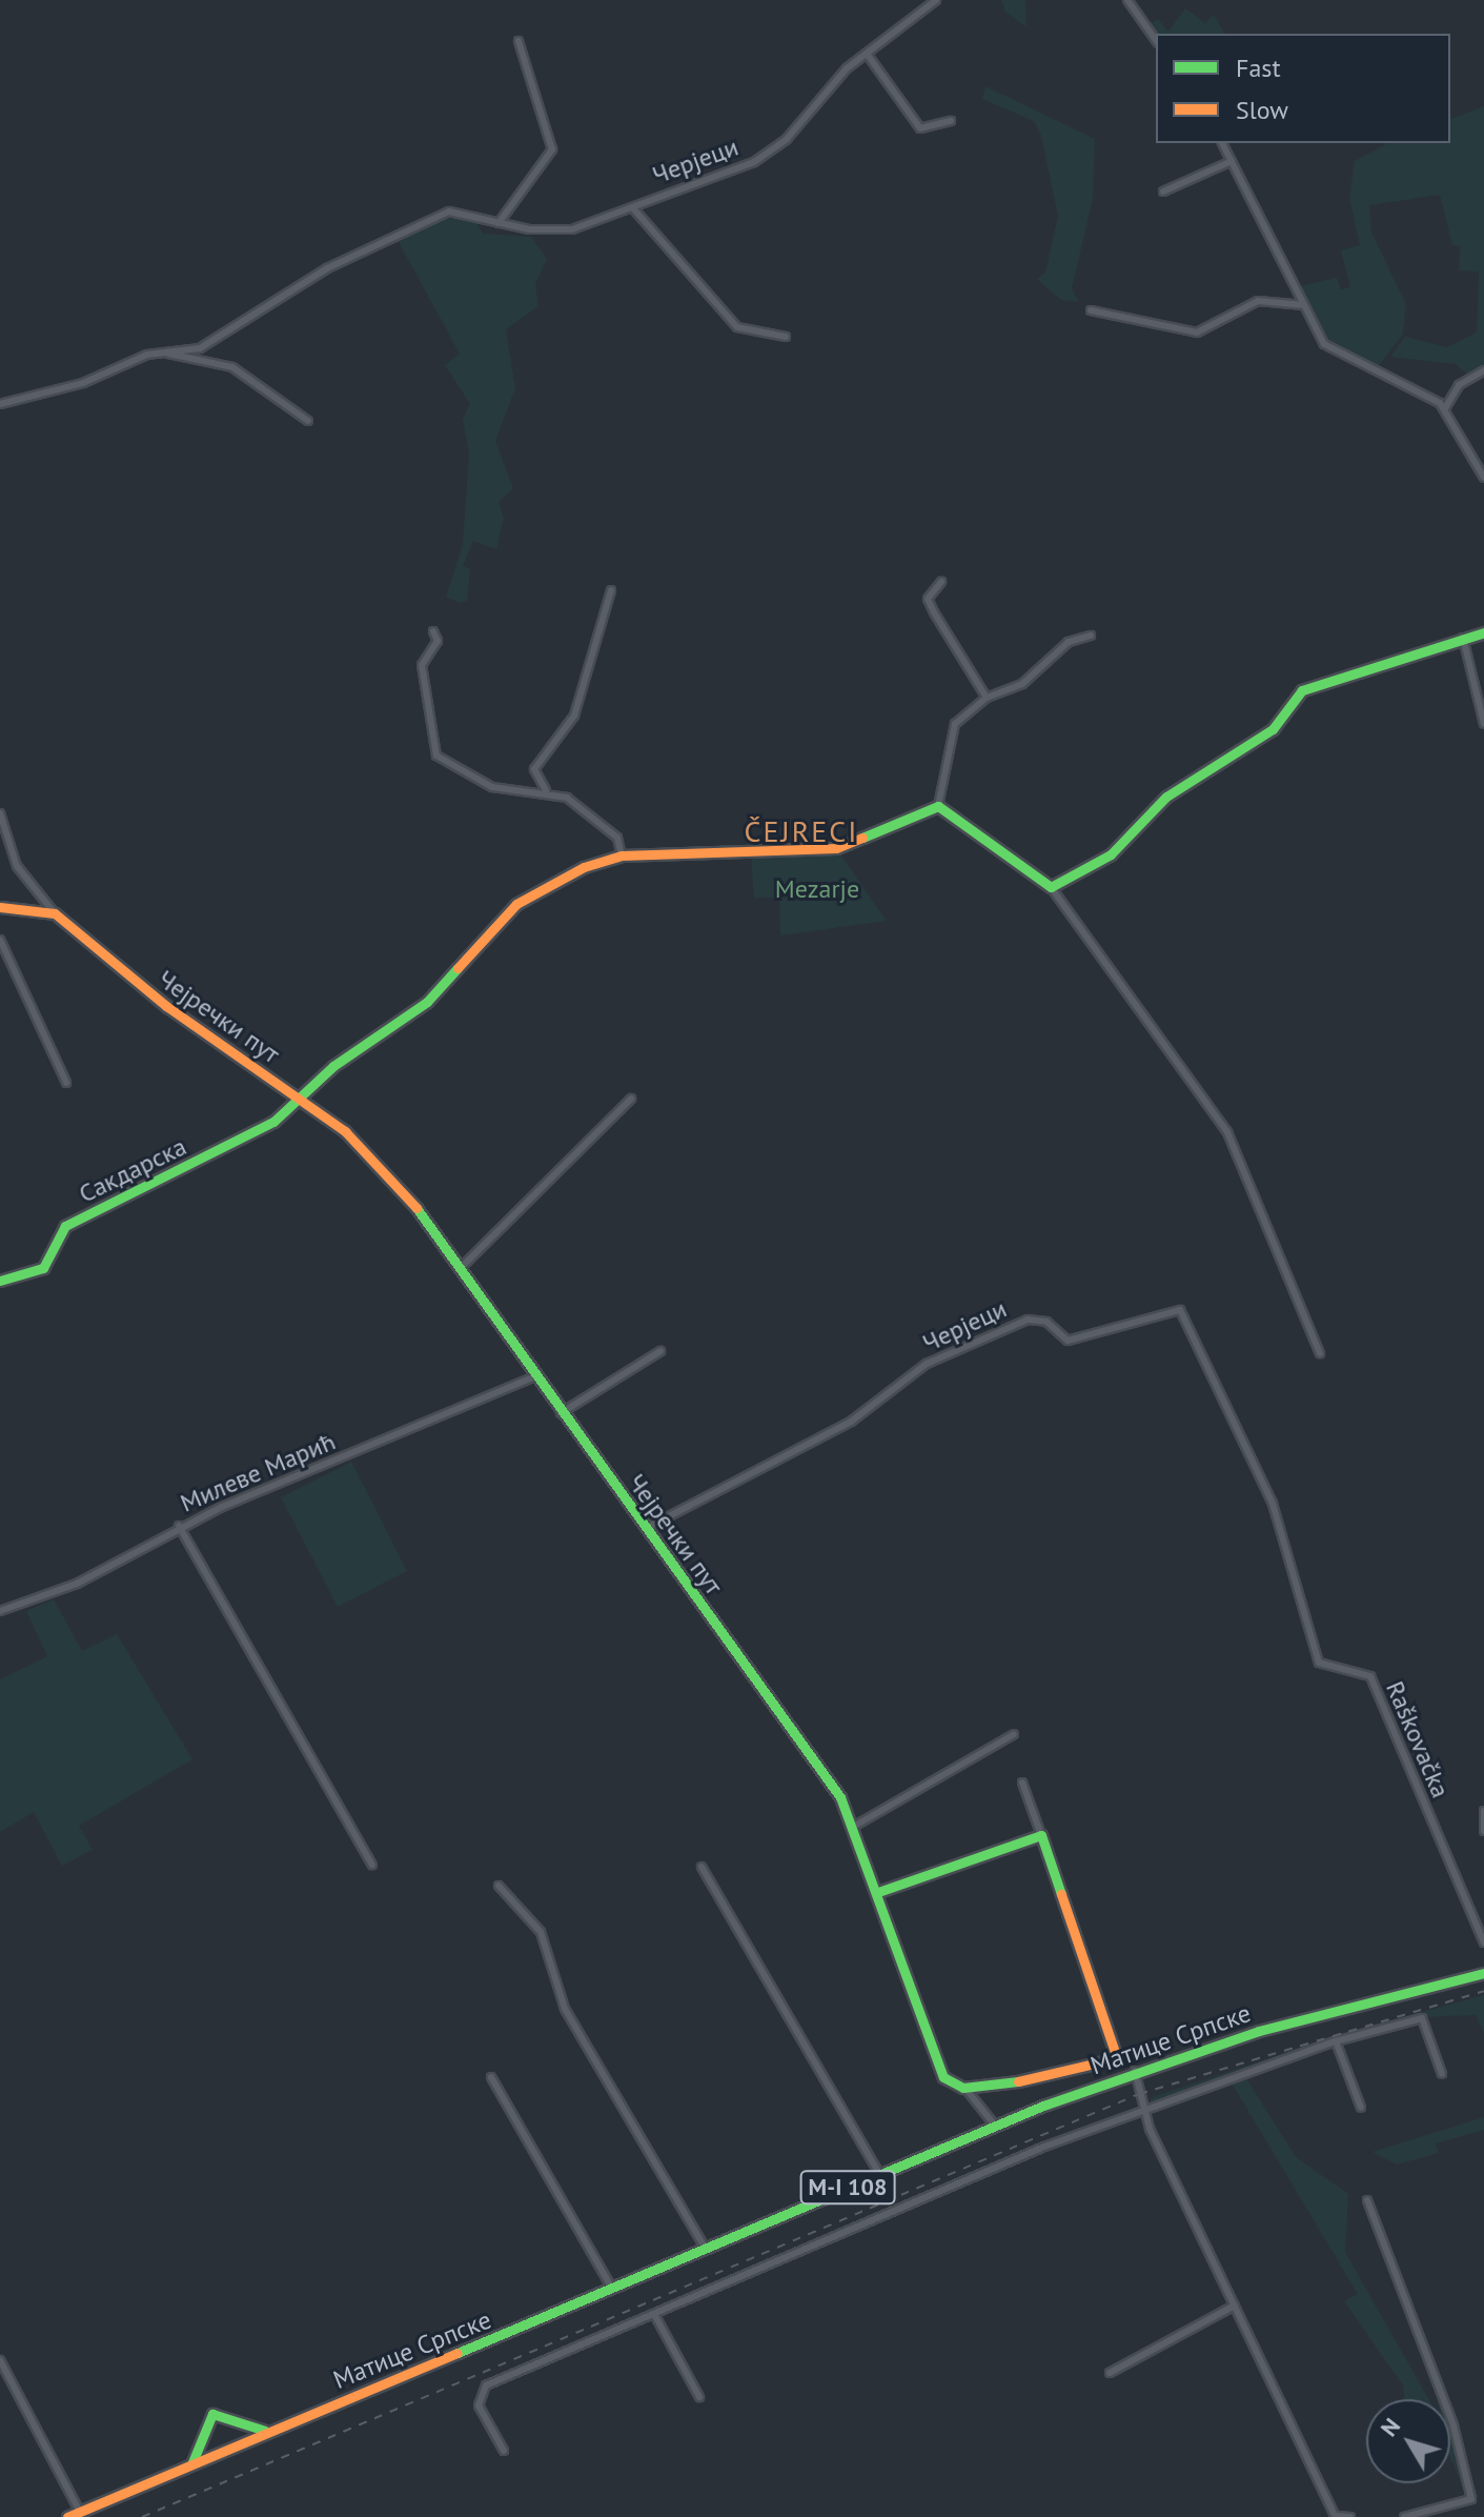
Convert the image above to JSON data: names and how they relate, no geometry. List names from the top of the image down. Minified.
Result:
{"streets":{"street":["Черјеци","Чејречки пут","Сакдарска","Милеве Мaрић","Raškovačka","Матице Српске","M-I 108"]},"crossings":[["Черјеци","Чејречки пут"],["Черјеци","Raškovačka"],["Чејречки пут","Сакдарска"],["Чејречки пут","Милеве Мaрић"],["Матице Српске","M-I 108"]],"districts":["ČEJRECI"],"parks":["Mezarje"],"legend":["Fast","Slow"],"north":"top left"}
